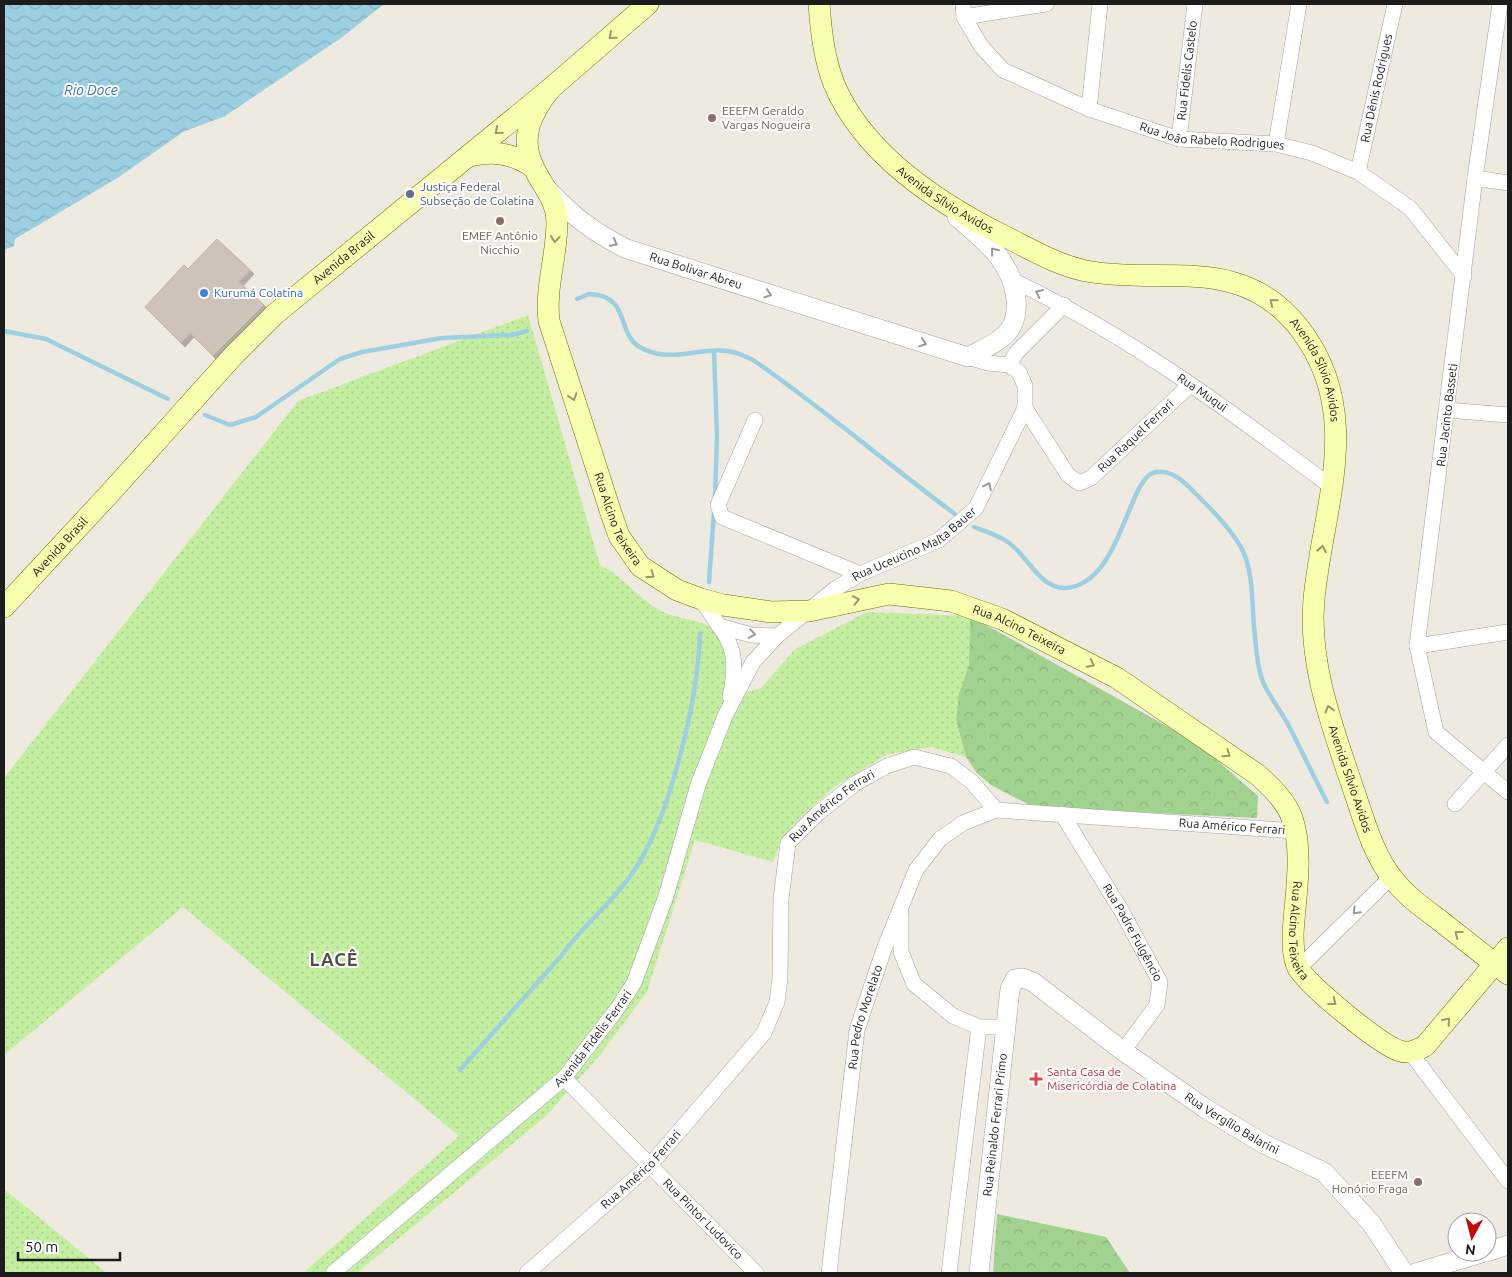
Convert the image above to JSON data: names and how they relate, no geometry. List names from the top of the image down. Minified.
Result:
{"streets":{"main road":["Avenida Sílvio Avidos","Avenida Brasil","Rua Bolivar Abreu","Rua Alcino Teixeira"],"street":["Rua Fidelis Castelo","Rua Dênis Rodrigues","Rua João Rabelo Rodrigues","Rua Muqui","Rua Jacinto Basseti","Rua Raquel Ferrari","Rua Uceucino Malta Bauer","Rua Américo Ferrari","Rua Padre Fulgêncio","Rua Pedro Morelato","Avenida Fidelis Ferrari","Rua Vergílio Balarini","Rua Reinaldo Ferrari Primo","Rua Pintor Ludovico"]},"crossings":[["Rua Fidelis Castelo","Rua João Rabelo Rodrigues"],["Rua Dênis Rodrigues","Rua João Rabelo Rodrigues"],["Rua João Rabelo Rodrigues","Rua Jacinto Basseti"],["Avenida Sílvio Avidos","Rua Muqui"],["Avenida Brasil","Rua Bolivar Abreu"],["Rua Bolivar Abreu","Rua Alcino Teixeira"],["Rua Muqui","Rua Raquel Ferrari"],["Rua Raquel Ferrari","Rua Uceucino Malta Bauer"],["Rua Alcino Teixeira","Rua Uceucino Malta Bauer"],["Rua Alcino Teixeira","Rua Américo Ferrari"],["Rua Alcino Teixeira","Avenida Fidelis Ferrari"],["Rua Uceucino Malta Bauer","Avenida Fidelis Ferrari"],["Rua Américo Ferrari","Rua Padre Fulgêncio"],["Rua Américo Ferrari","Rua Pedro Morelato"],["Rua Américo Ferrari","Rua Pintor Ludovico"],["Rua Padre Fulgêncio","Rua Vergílio Balarini"],["Avenida Fidelis Ferrari","Rua Pintor Ludovico"],["Rua Vergílio Balarini","Rua Reinaldo Ferrari Primo"]],"one_way":["Avenida Sílvio Avidos","Rua Bolivar Abreu","Rua Alcino Teixeira","Rua Uceucino Malta Bauer"],"districts":["LACÊ"],"water":["Rio Doce"],"places":{"other":["EEEFM Geraldo Vargas Nogueira","Justiça Federal Subseção de Colatina","EMEF Antônio Nicchio","Kurumá Colatina","EEEFM Honório Fraga"],"health":["Santa Casa de Misericórdia de Colatina"]},"scale_bar":"50 m","north":"bottom"}
